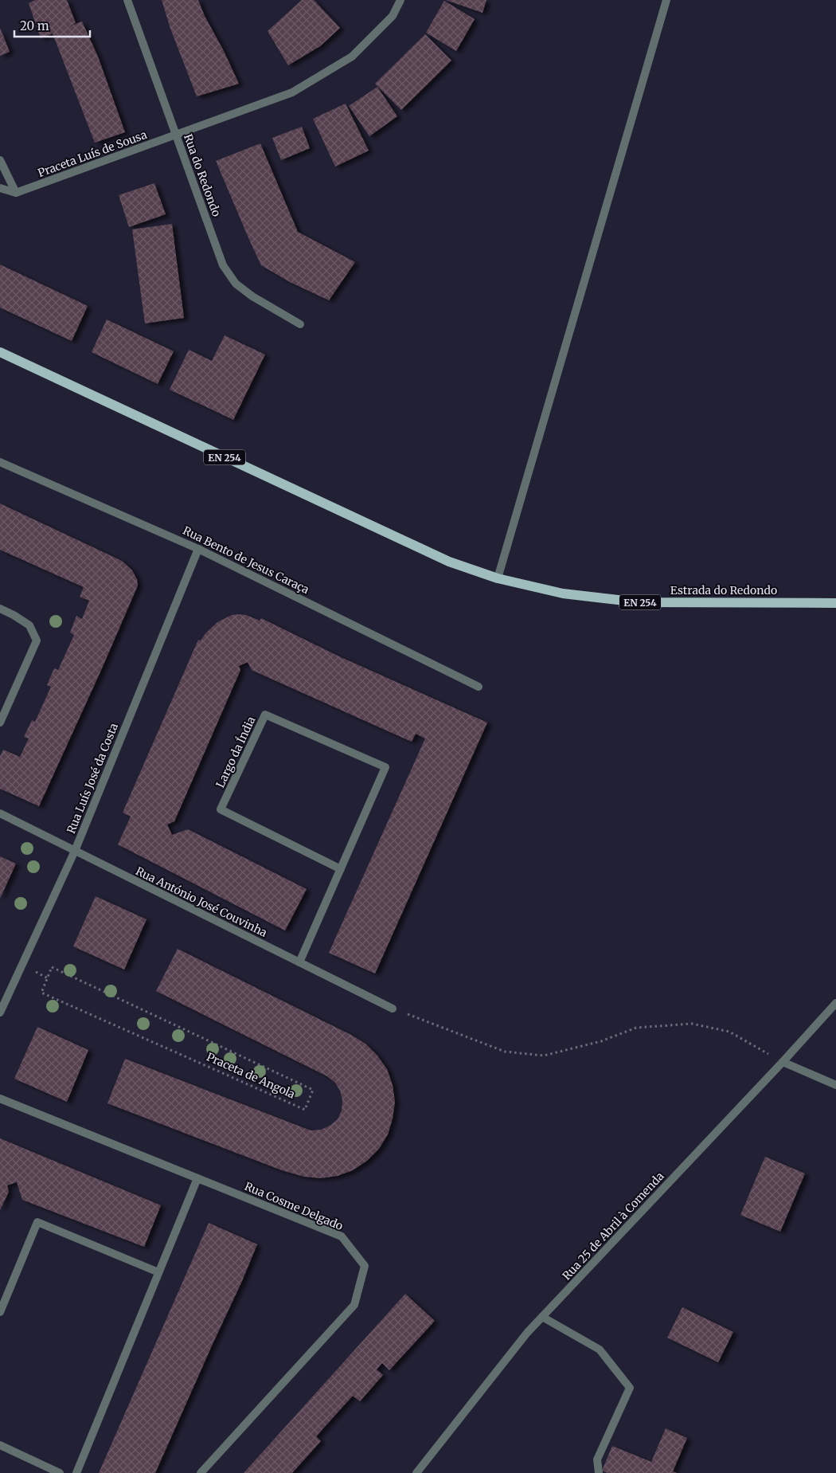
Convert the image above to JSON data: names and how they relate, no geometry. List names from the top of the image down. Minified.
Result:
{"streets":{"main road":["EN 254","Estrada do Redondo"],"street":["Praceta Luís de Sousa","Rua do Redondo","Rua Bento de Jesus Caraça","Largo da Índia","Rua Luís José da Costa","Rua António José Couvinha","Rua Cosme Delgado","Rua 25 de Abril à Comenda"],"path":["Praceta de Angola"]},"crossings":[["Praceta Luís de Sousa","Rua do Redondo"],["Rua Bento de Jesus Caraça","Rua Luís José da Costa"],["Largo da Índia","Rua António José Couvinha"],["Rua Luís José da Costa","Rua António José Couvinha"]],"scale_bar":"20 m"}
